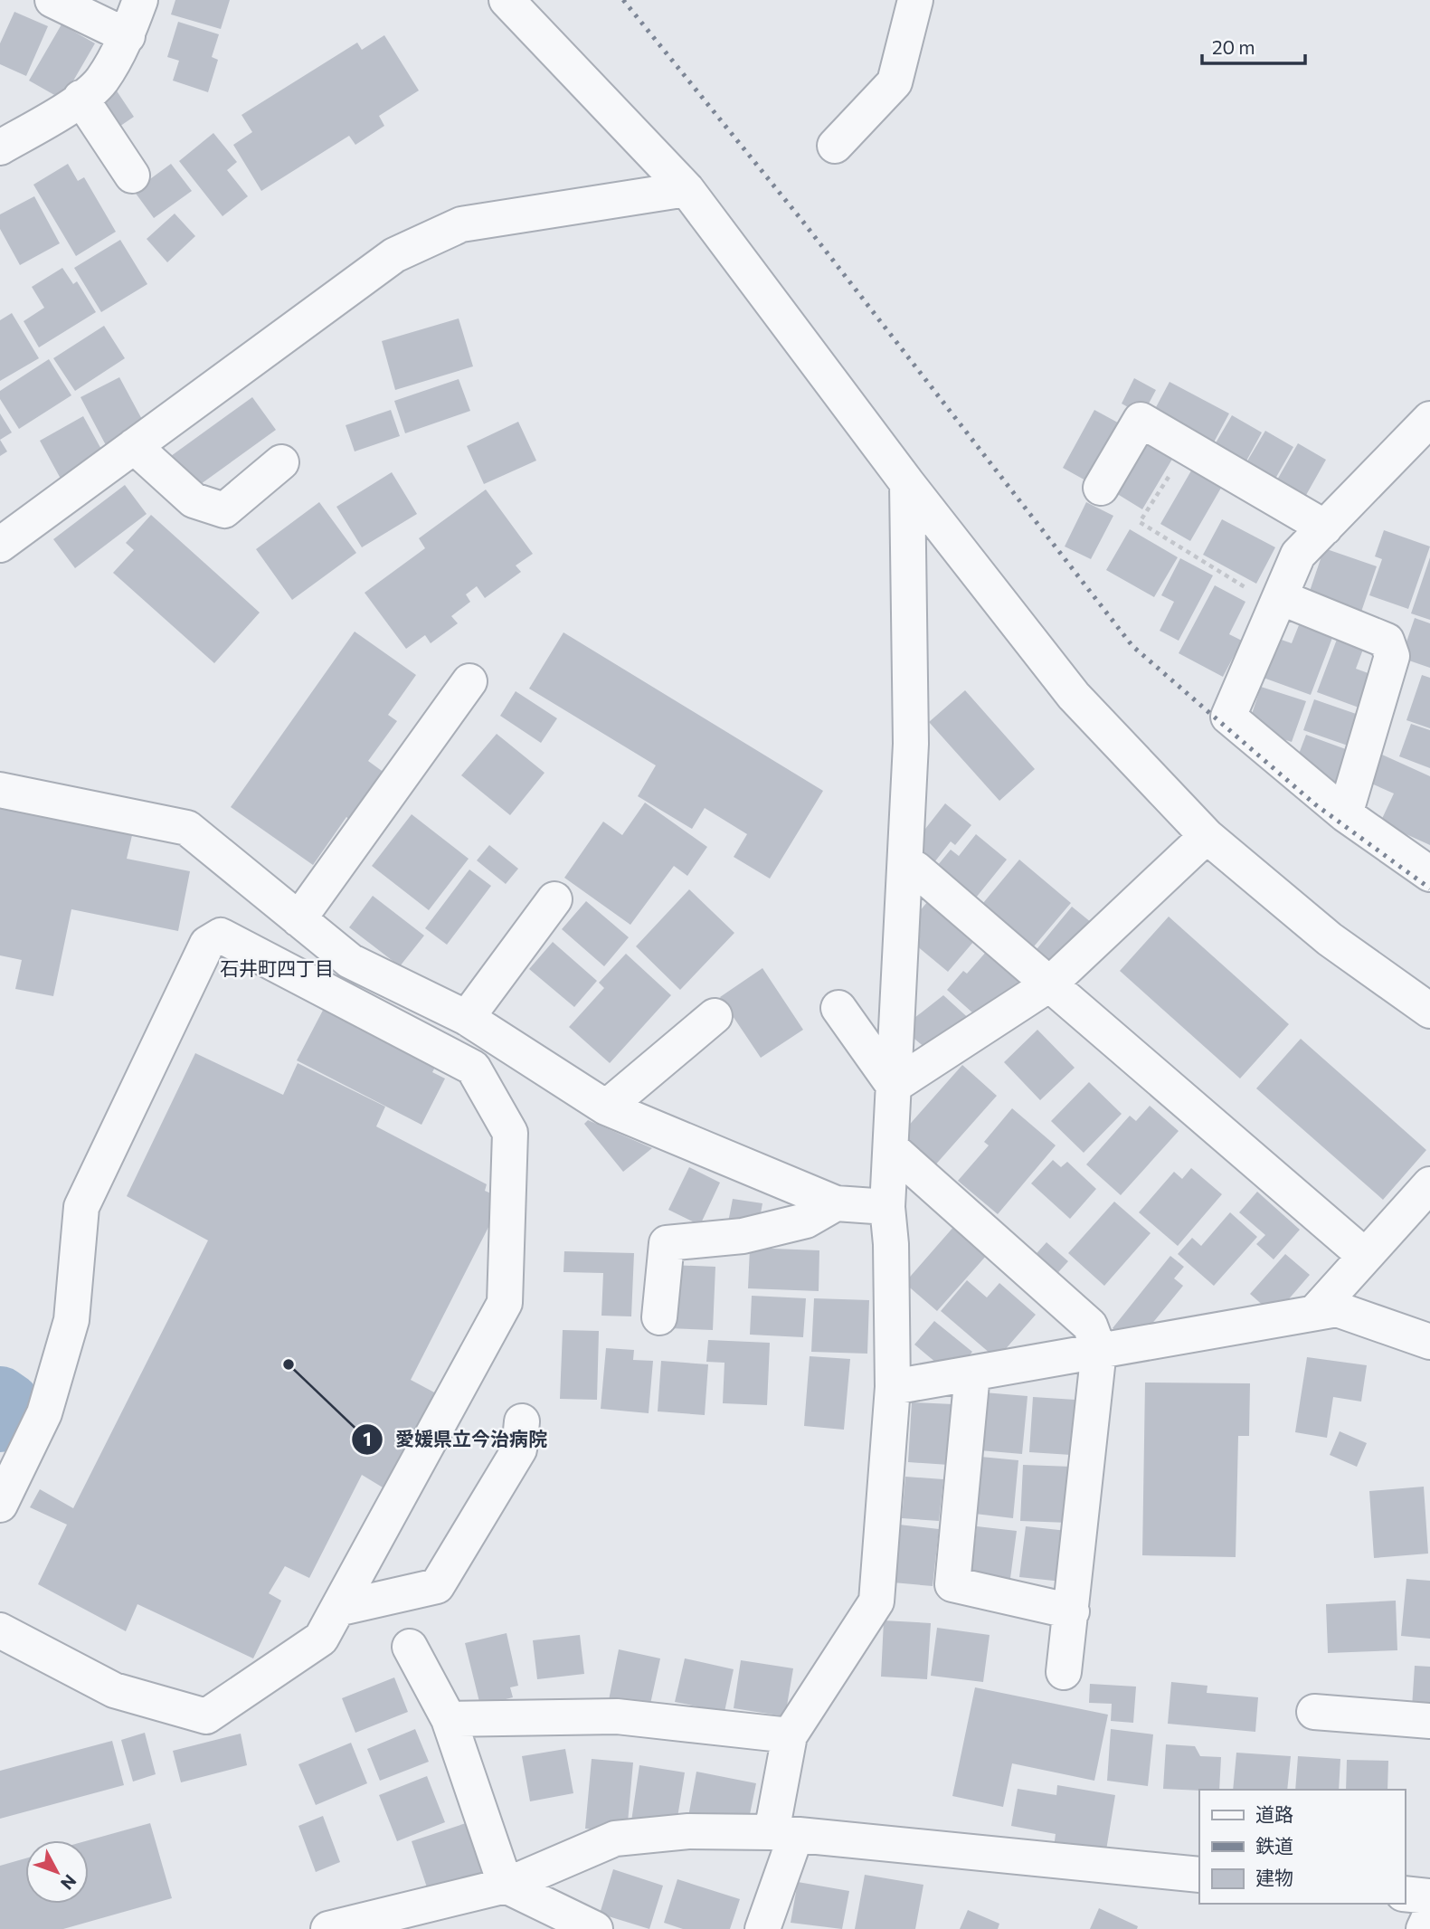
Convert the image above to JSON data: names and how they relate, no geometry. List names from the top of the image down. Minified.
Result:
{"districts":["石井町四丁目"],"places":["愛媛県立今治病院"],"legend":["道路","鉄道","建物"],"scale_bar":"20 m","north":"bottom right"}
